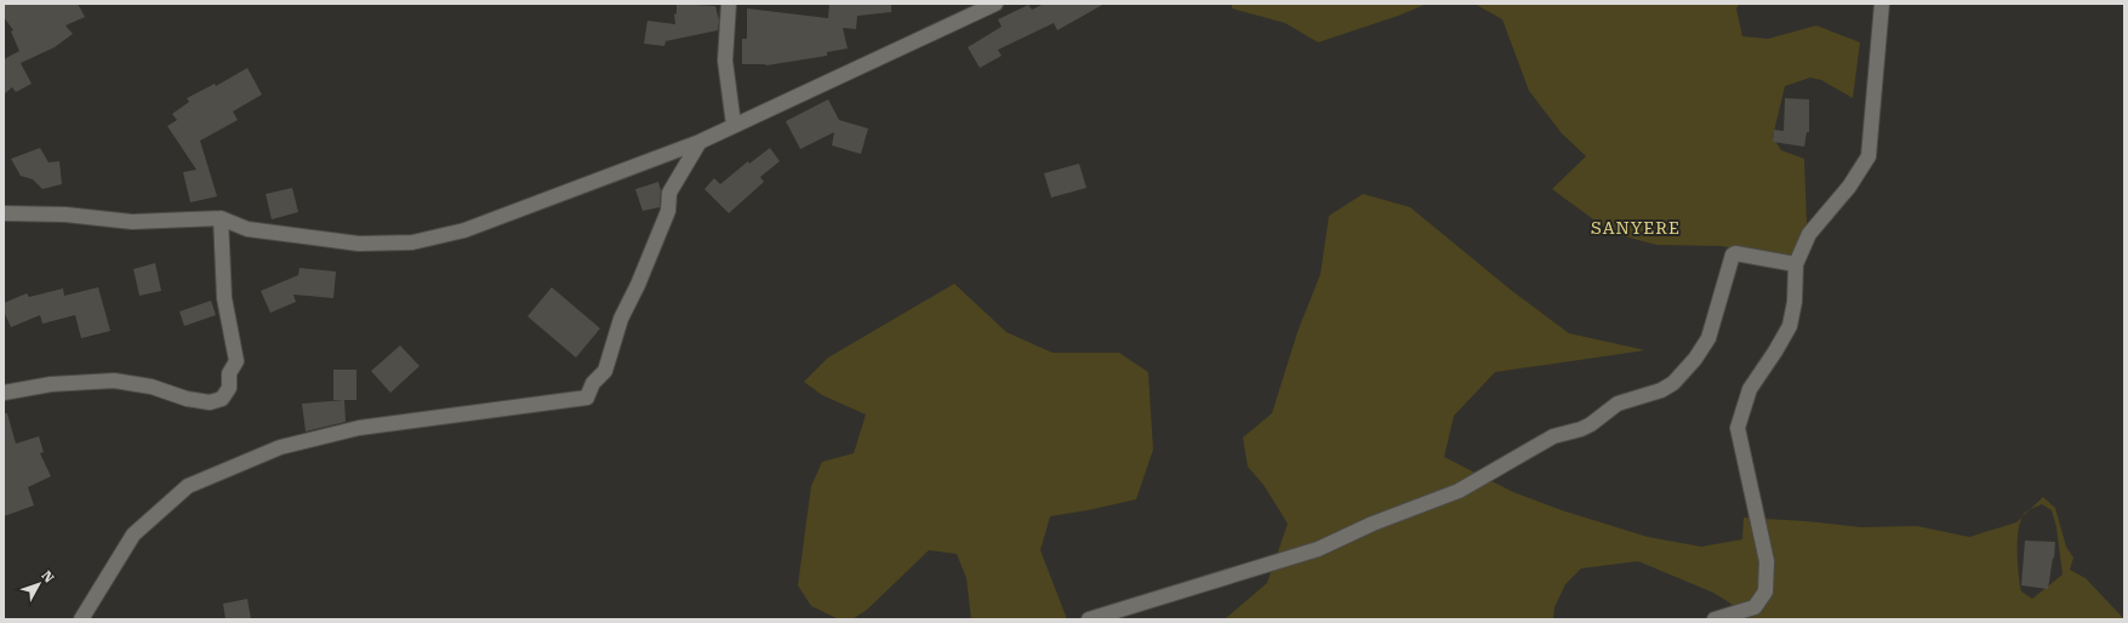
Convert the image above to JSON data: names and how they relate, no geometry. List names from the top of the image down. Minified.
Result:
{"districts":["SANYERE"],"north":"top right"}
